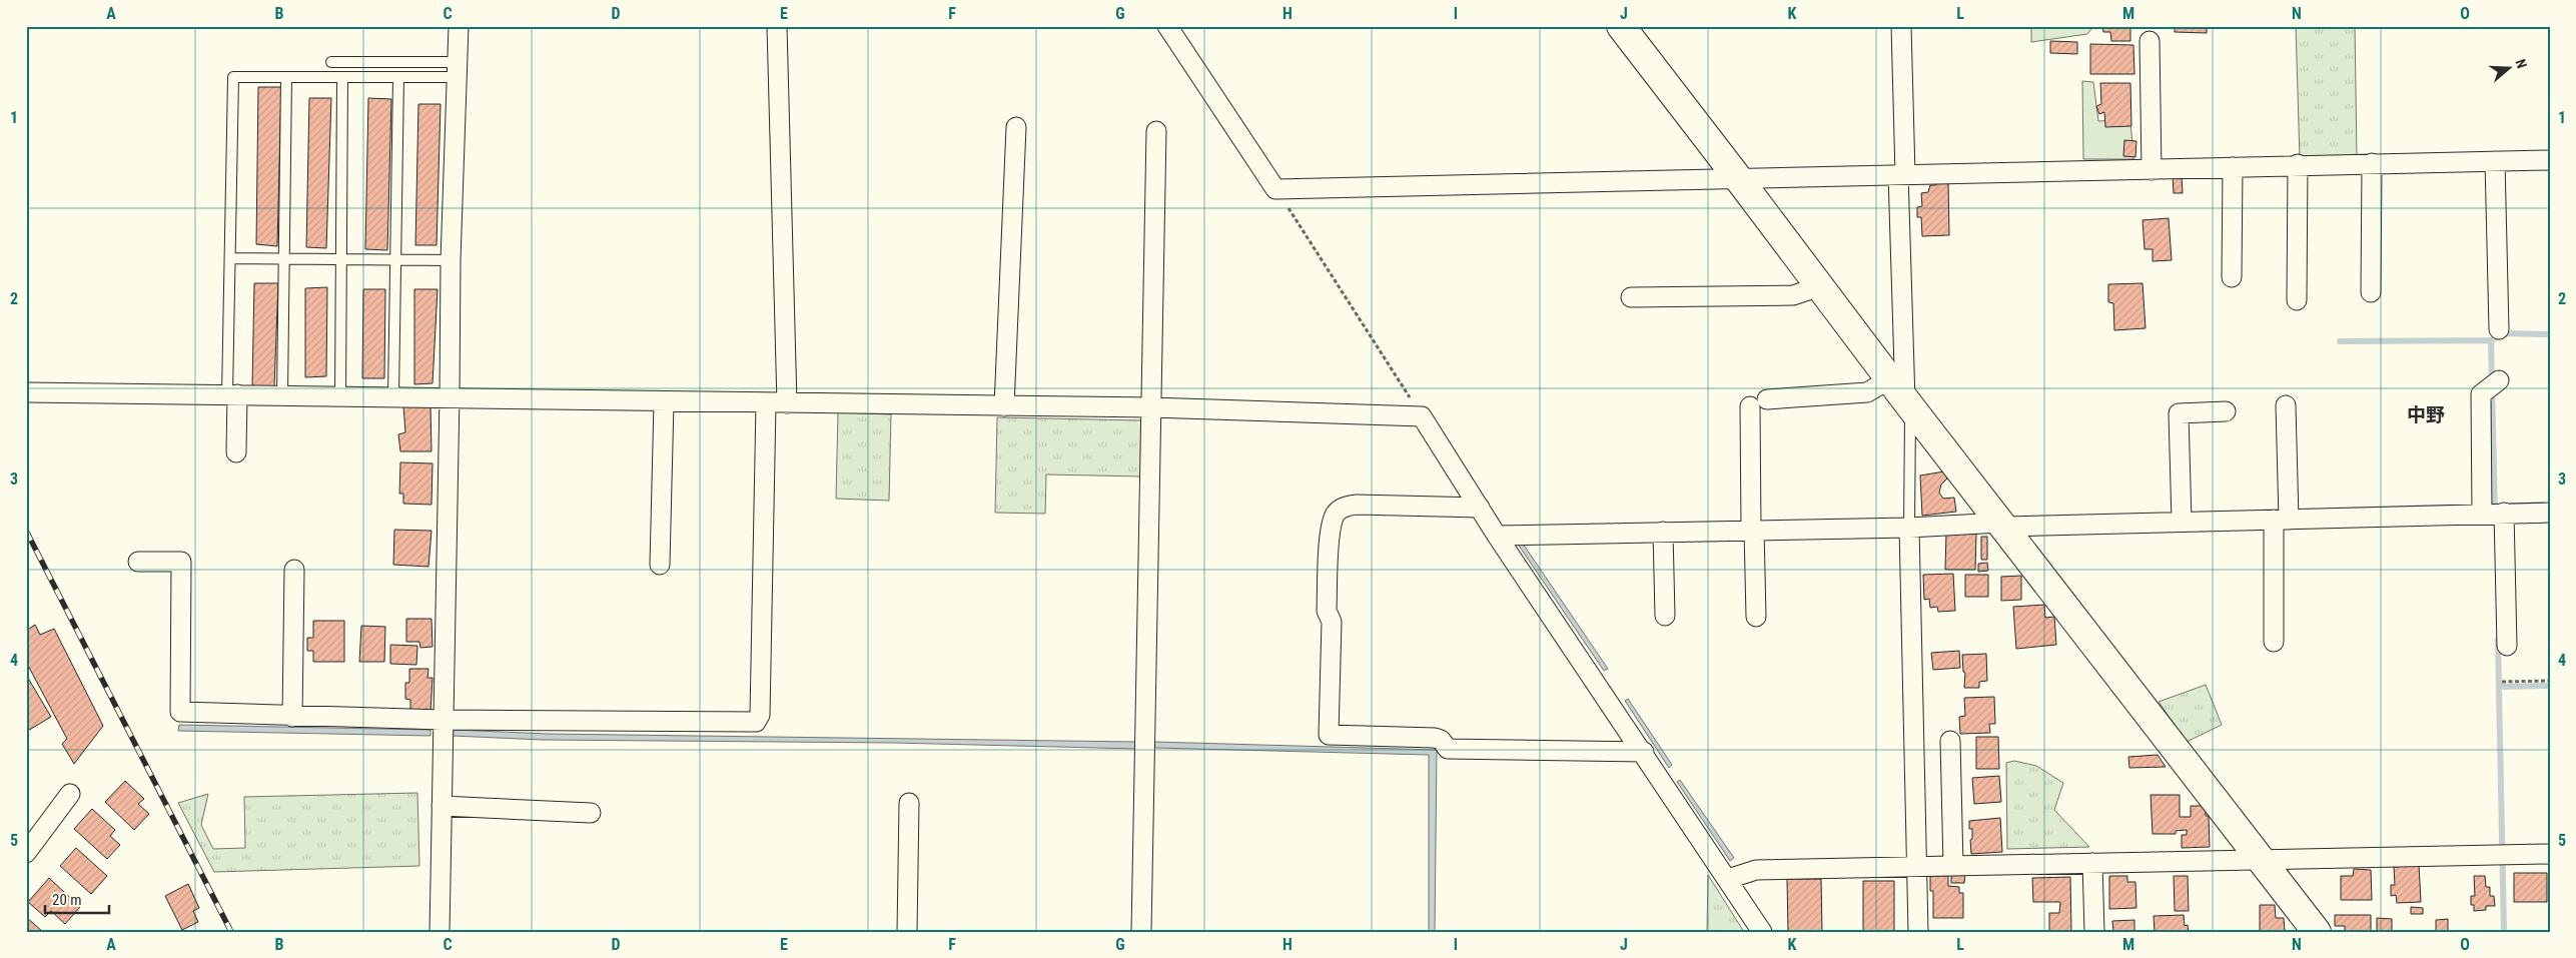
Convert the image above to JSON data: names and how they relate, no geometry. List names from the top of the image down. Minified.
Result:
{"districts":["中野"],"scale_bar":"20 m","north":"right","grid":{"columns":["A","B","C","D","E","F","G","H","I","J","K","L","M","N","O"],"rows":["1","2","3","4","5"]}}
